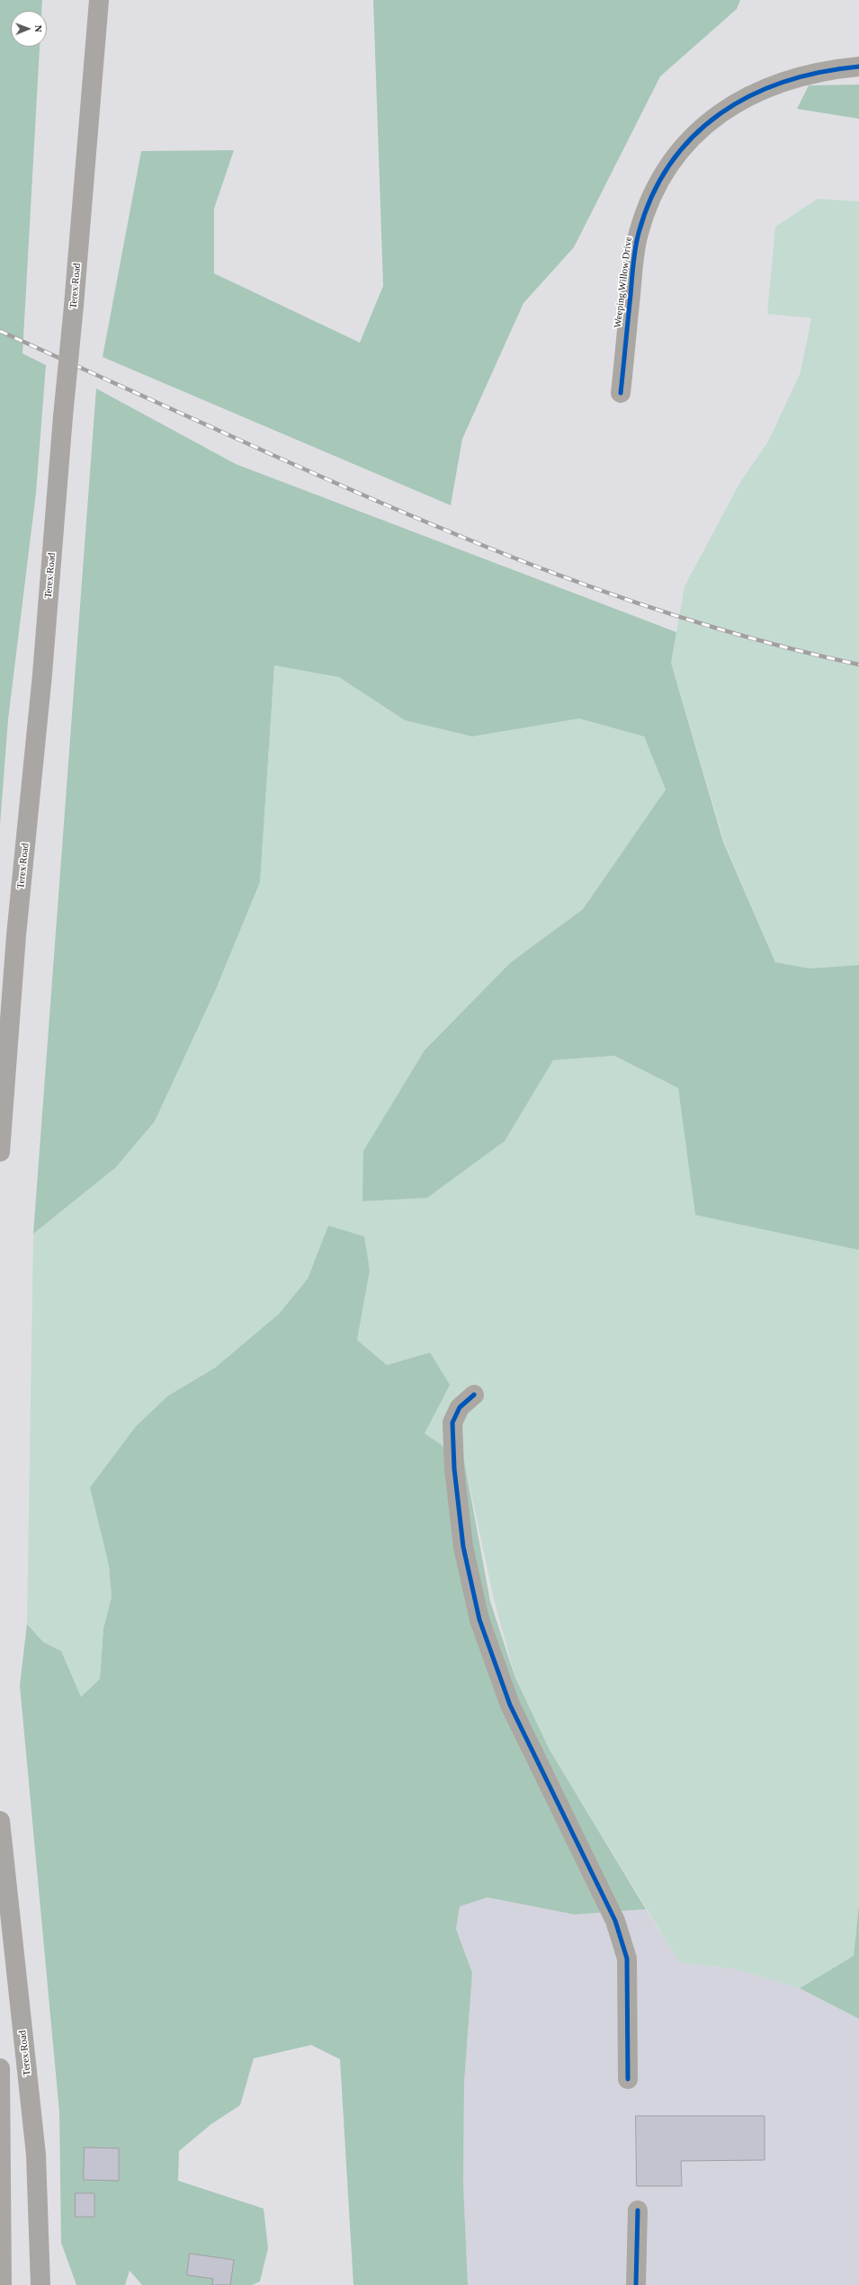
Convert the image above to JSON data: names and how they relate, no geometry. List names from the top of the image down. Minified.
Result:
{"streets":{"main road":["Terex Road"],"street":["Weeping Willow Drive"]},"north":"right"}
